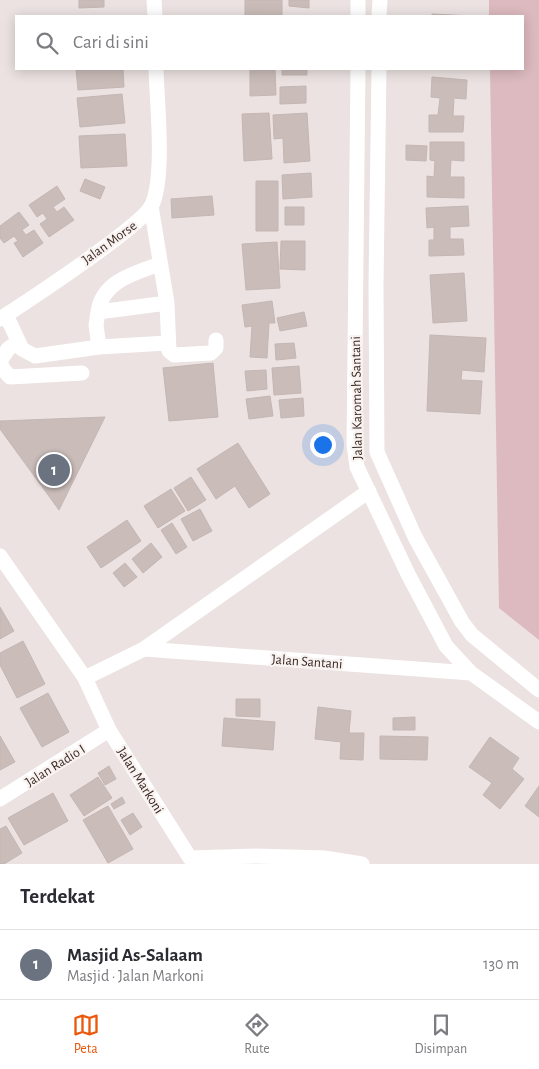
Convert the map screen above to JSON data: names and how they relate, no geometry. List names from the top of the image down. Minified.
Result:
{"streets":{"street":["Jalan Morse","Jalan Karomah Santani","Jalan Santani","Jalan Radio I","Jalan Markoni"]},"crossings":[["Jalan Karomah Santani","Jalan Santani"],["Jalan Radio I","Jalan Markoni"]],"page":{"search":"Cari di sini","pins":"1","heading":"Terdekat","list":[{"mark":"1","name":"Masjid As-Salaam","note":"Masjid · Jalan Markoni","value":"130 m"}],"nav":["Peta","Rute","Disimpan"]}}
